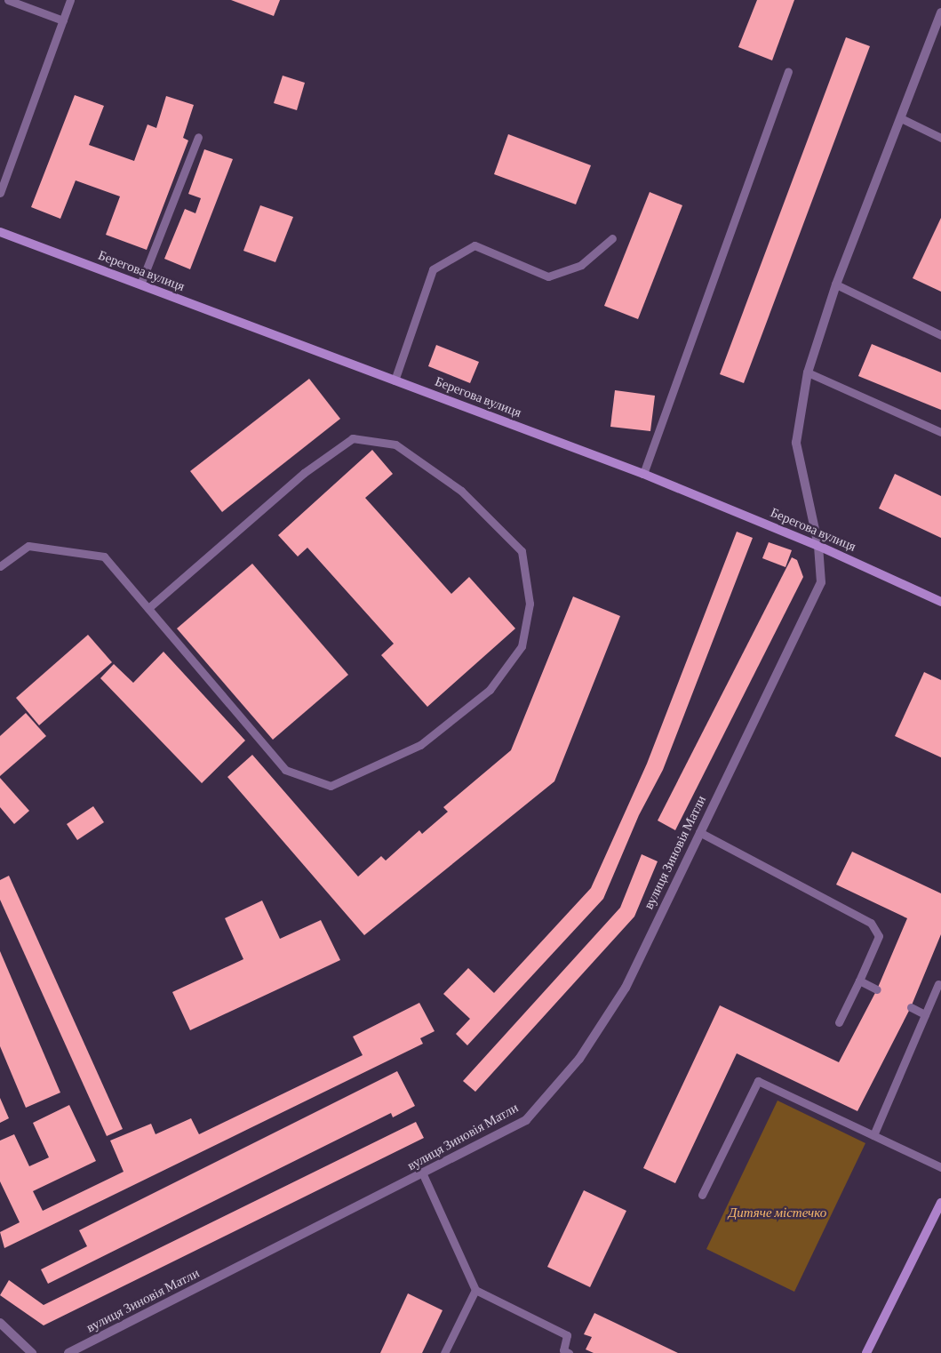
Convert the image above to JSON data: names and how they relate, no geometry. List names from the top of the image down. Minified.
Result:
{"streets":{"street":["Берегова вулиця","вулиця Зиновія Матли"]},"crossings":[["Берегова вулиця","вулиця Зиновія Матли"]],"parks":["Дитяче містечко"]}
